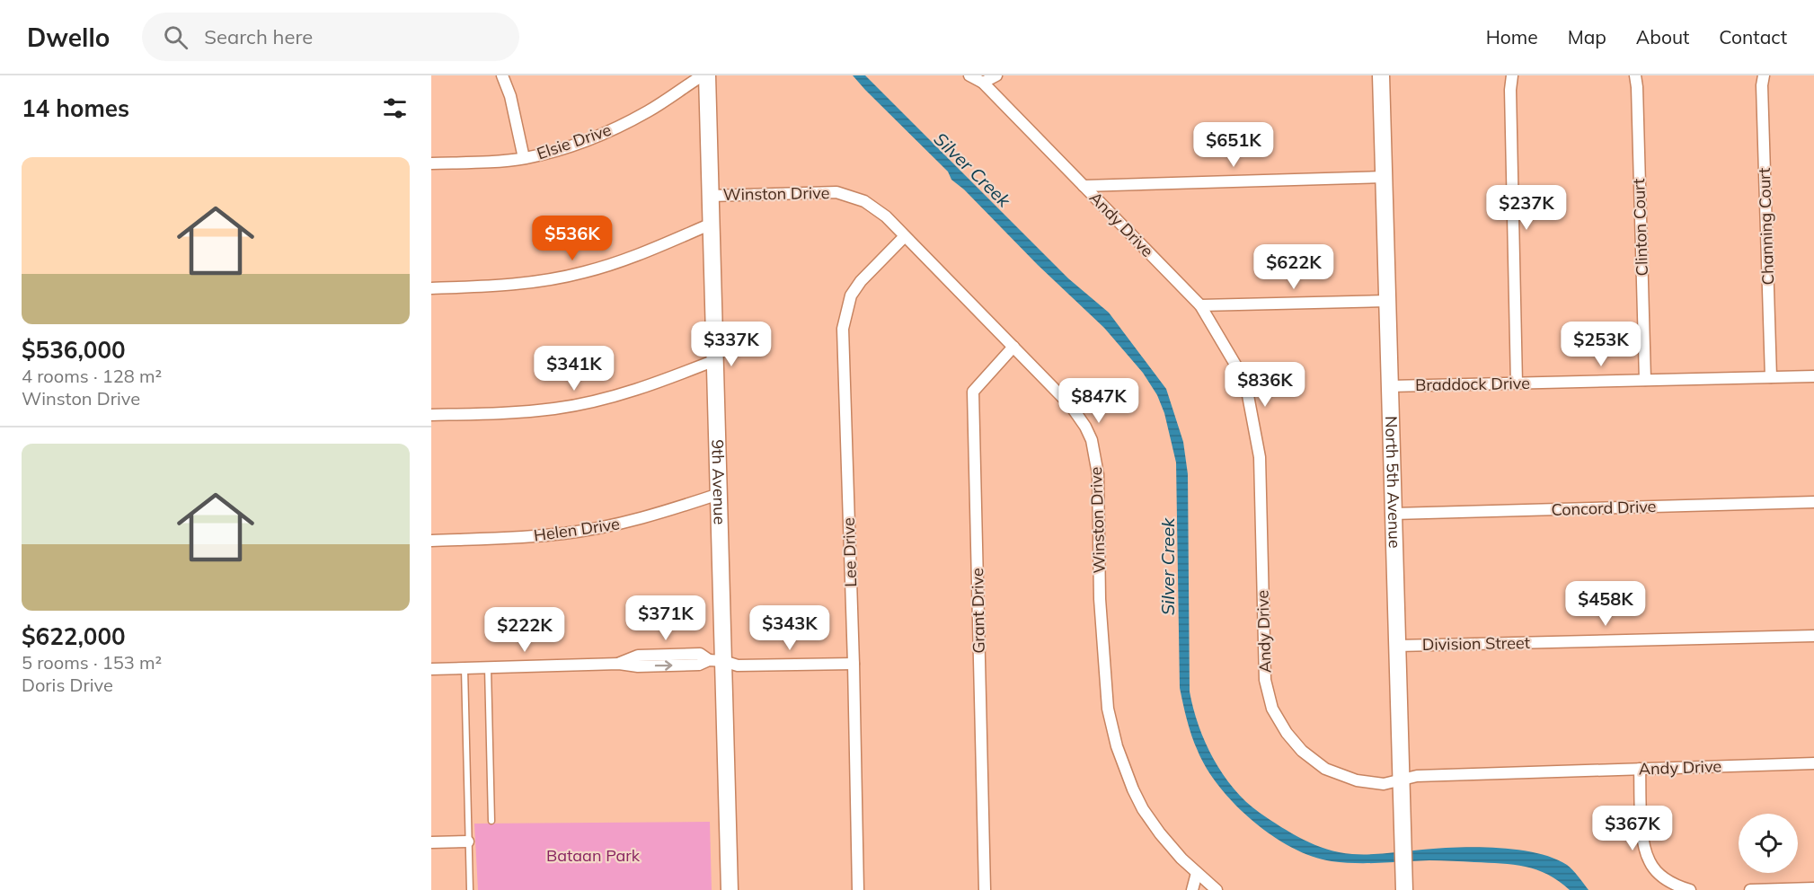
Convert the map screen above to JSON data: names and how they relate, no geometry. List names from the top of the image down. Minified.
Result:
{"streets":{"street":["Elsie Drive","Winston Drive","Andy Drive","Channing Court","Clinton Court","Braddock Drive","9th Avenue","North 5th Avenue","Concord Drive","Helen Drive","Lee Drive","Grant Drive","Division Street"]},"crossings":[["Winston Drive","9th Avenue"],["Winston Drive","Lee Drive"],["Winston Drive","Grant Drive"],["Andy Drive","North 5th Avenue"],["Channing Court","Braddock Drive"],["Clinton Court","Braddock Drive"],["Braddock Drive","North 5th Avenue"],["9th Avenue","Helen Drive"],["North 5th Avenue","Concord Drive"],["North 5th Avenue","Division Street"]],"water":["Silver Creek"],"parks":["Bataan Park"],"page":{"header":"Dwello","search":"Search here","nav":["Home","Map","About","Contact"],"heading":"14 homes","price":["$651K","$237K","$536K","$622K","$337K","$253K","$341K","$836K","$847K","$458K","$371K","$343K","$222K","$367K"],"list":[{"name":"$536,000","note":"4 rooms · 128 m² · Winston Drive"},{"name":"$622,000","note":"5 rooms · 153 m² · Doris Drive"}]}}
